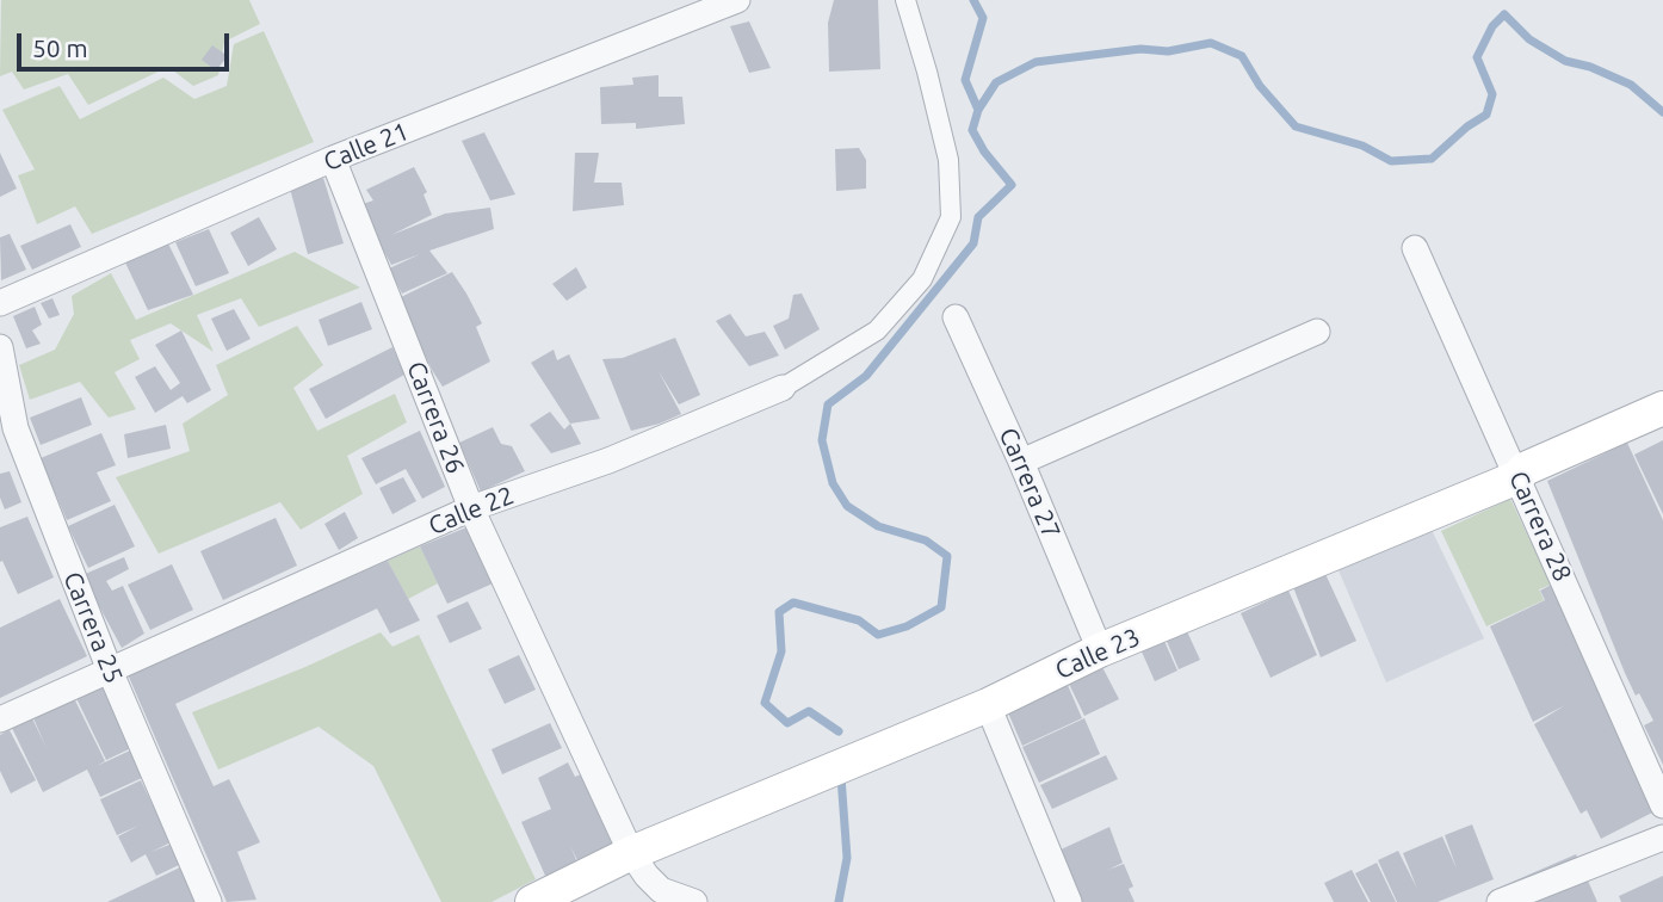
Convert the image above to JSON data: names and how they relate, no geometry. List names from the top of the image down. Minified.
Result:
{"streets":{"main road":["Calle 23"],"street":["Calle 21","Carrera 26","Carrera 27","Calle 22","Carrera 28","Carrera 25"]},"crossings":[["Calle 21","Carrera 26"],["Carrera 26","Calle 22"],["Carrera 26","Calle 23"],["Carrera 27","Calle 23"],["Calle 22","Carrera 25"],["Carrera 28","Calle 23"]],"scale_bar":"50 m"}
